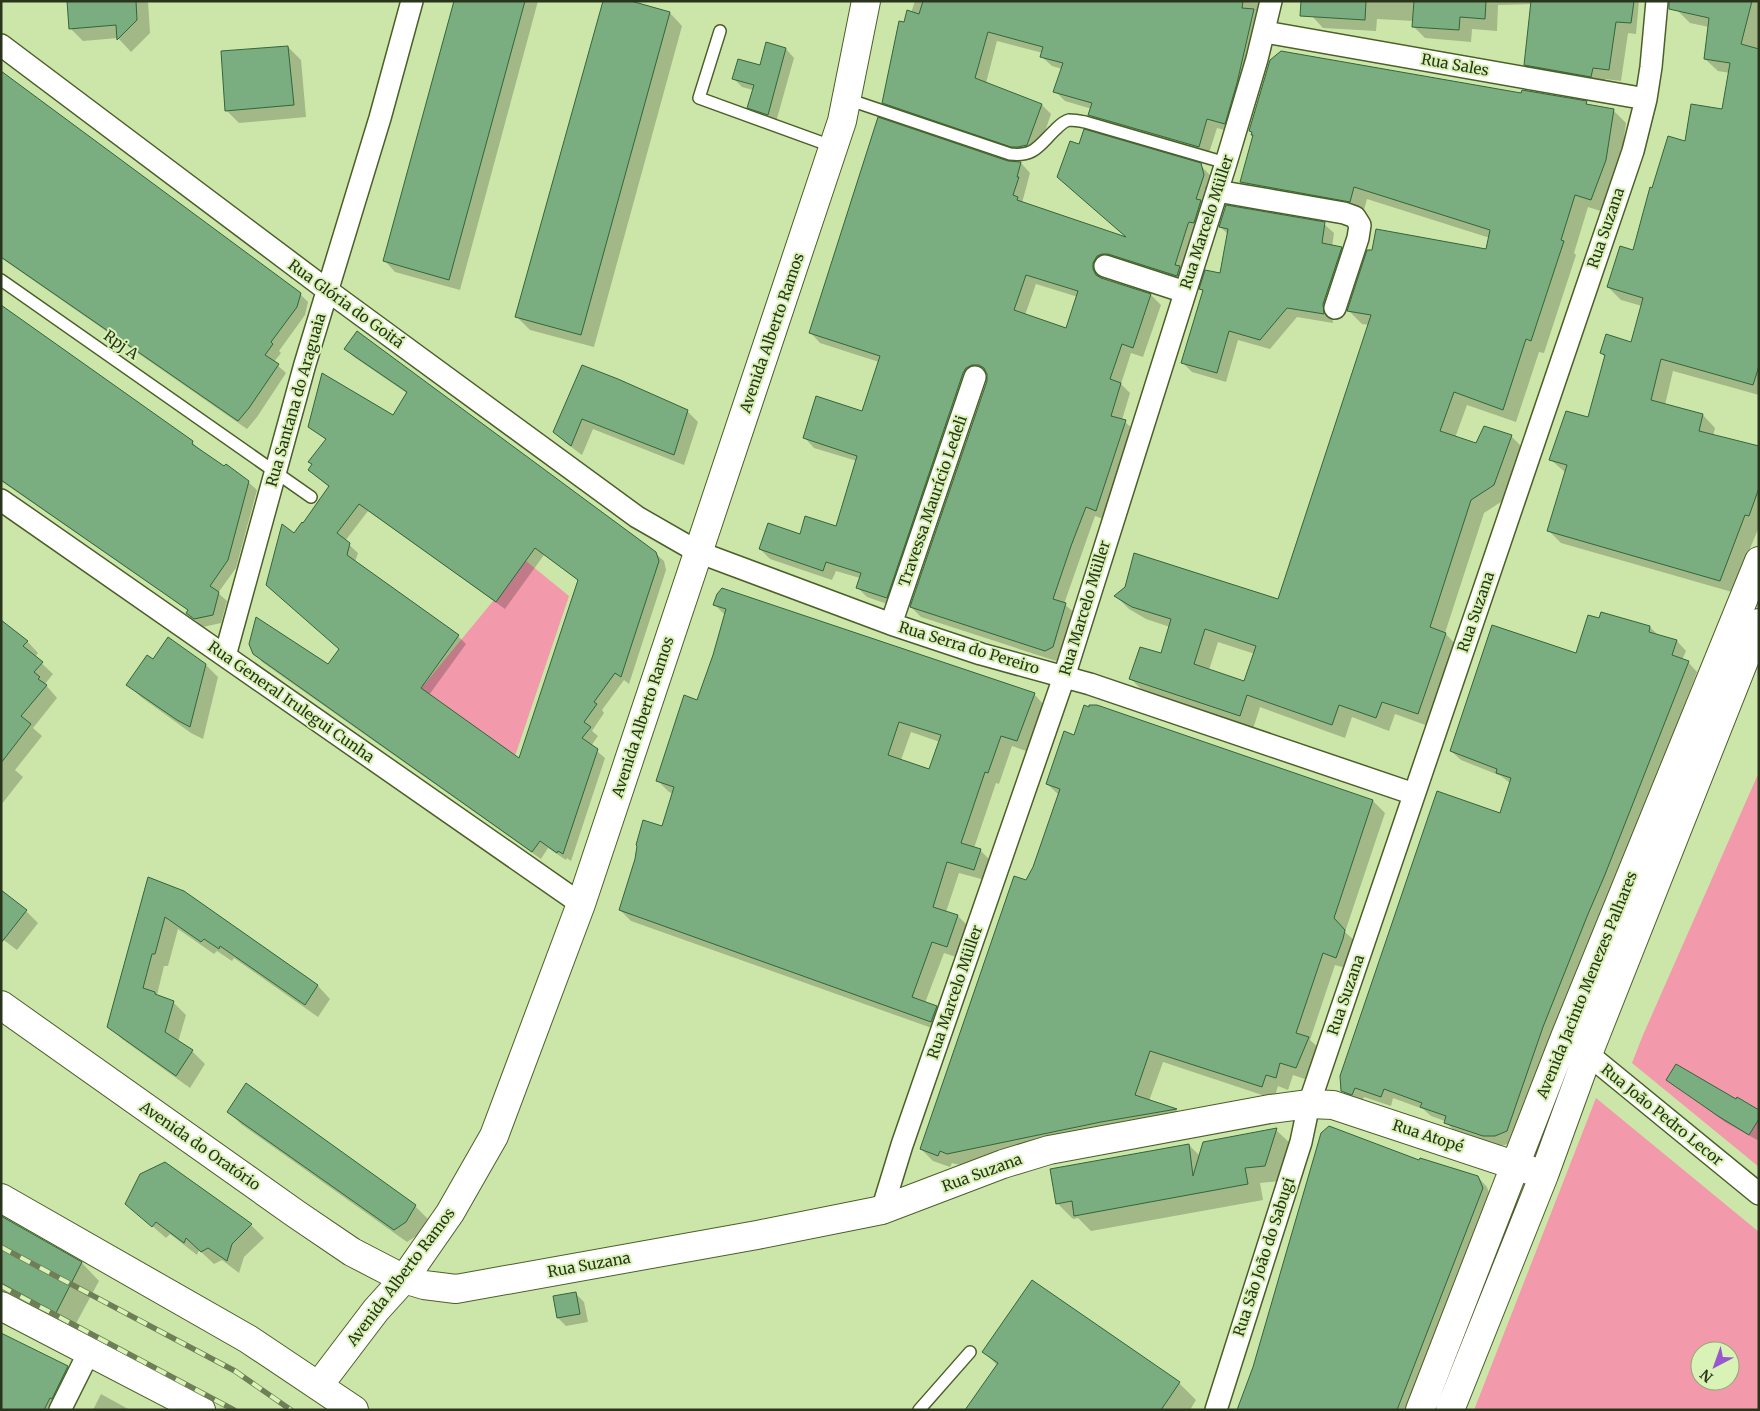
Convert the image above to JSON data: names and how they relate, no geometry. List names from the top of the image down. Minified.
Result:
{"streets":{"main road":["Rua Suzana","Avenida Alberto Ramos","Avenida Jacinto Menezes Palhares","Rua Atopé","Avenida do Oratório"],"street":["Rua Sales","Rua Marcelo Müller","Rua Glória do Goitá","Rua Santana do Araguaia","Travessa Maurício Ledeli","Rua Serra do Pereiro","Rua General Irulegui Cunha","Rua João Pedro Lecor","Rua São João do Sabugi"],"lane":["Rpj A"]},"crossings":[["Rua Sales","Rua Marcelo Müller"],["Rua Sales","Rua Suzana"],["Rua Marcelo Müller","Rua Suzana"],["Rua Marcelo Müller","Rua Serra do Pereiro"],["Rua Suzana","Avenida Alberto Ramos"],["Rua Suzana","Rua Serra do Pereiro"],["Rua Suzana","Rua Atopé"],["Rua Suzana","Avenida do Oratório"],["Rua Suzana","Rua São João do Sabugi"],["Rua Glória do Goitá","Avenida Alberto Ramos"],["Rua Glória do Goitá","Rua Santana do Araguaia"],["Rua Glória do Goitá","Rua Serra do Pereiro"],["Avenida Alberto Ramos","Rua Serra do Pereiro"],["Avenida Alberto Ramos","Rua General Irulegui Cunha"],["Avenida Alberto Ramos","Avenida do Oratório"],["Rpj A","Rua Santana do Araguaia"],["Rua Santana do Araguaia","Rua General Irulegui Cunha"],["Travessa Maurício Ledeli","Rua Serra do Pereiro"],["Avenida Jacinto Menezes Palhares","Rua João Pedro Lecor"],["Avenida Jacinto Menezes Palhares","Rua Atopé"],["Rua Atopé","Rua São João do Sabugi"]],"north":"bottom left"}
